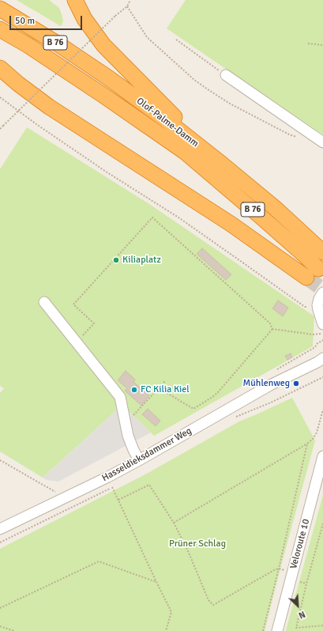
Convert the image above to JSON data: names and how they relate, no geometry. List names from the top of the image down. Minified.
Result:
{"streets":{"highway":["B 76","Olof-Palme-Damm"],"street":["Hasseldieksdammer Weg","Veloroute 10"]},"parks":["Prüner Schlag"],"places":["Kiliaplatz","Mühlenweg","FC Kilia Kiel"],"scale_bar":"50 m","north":"bottom right"}
